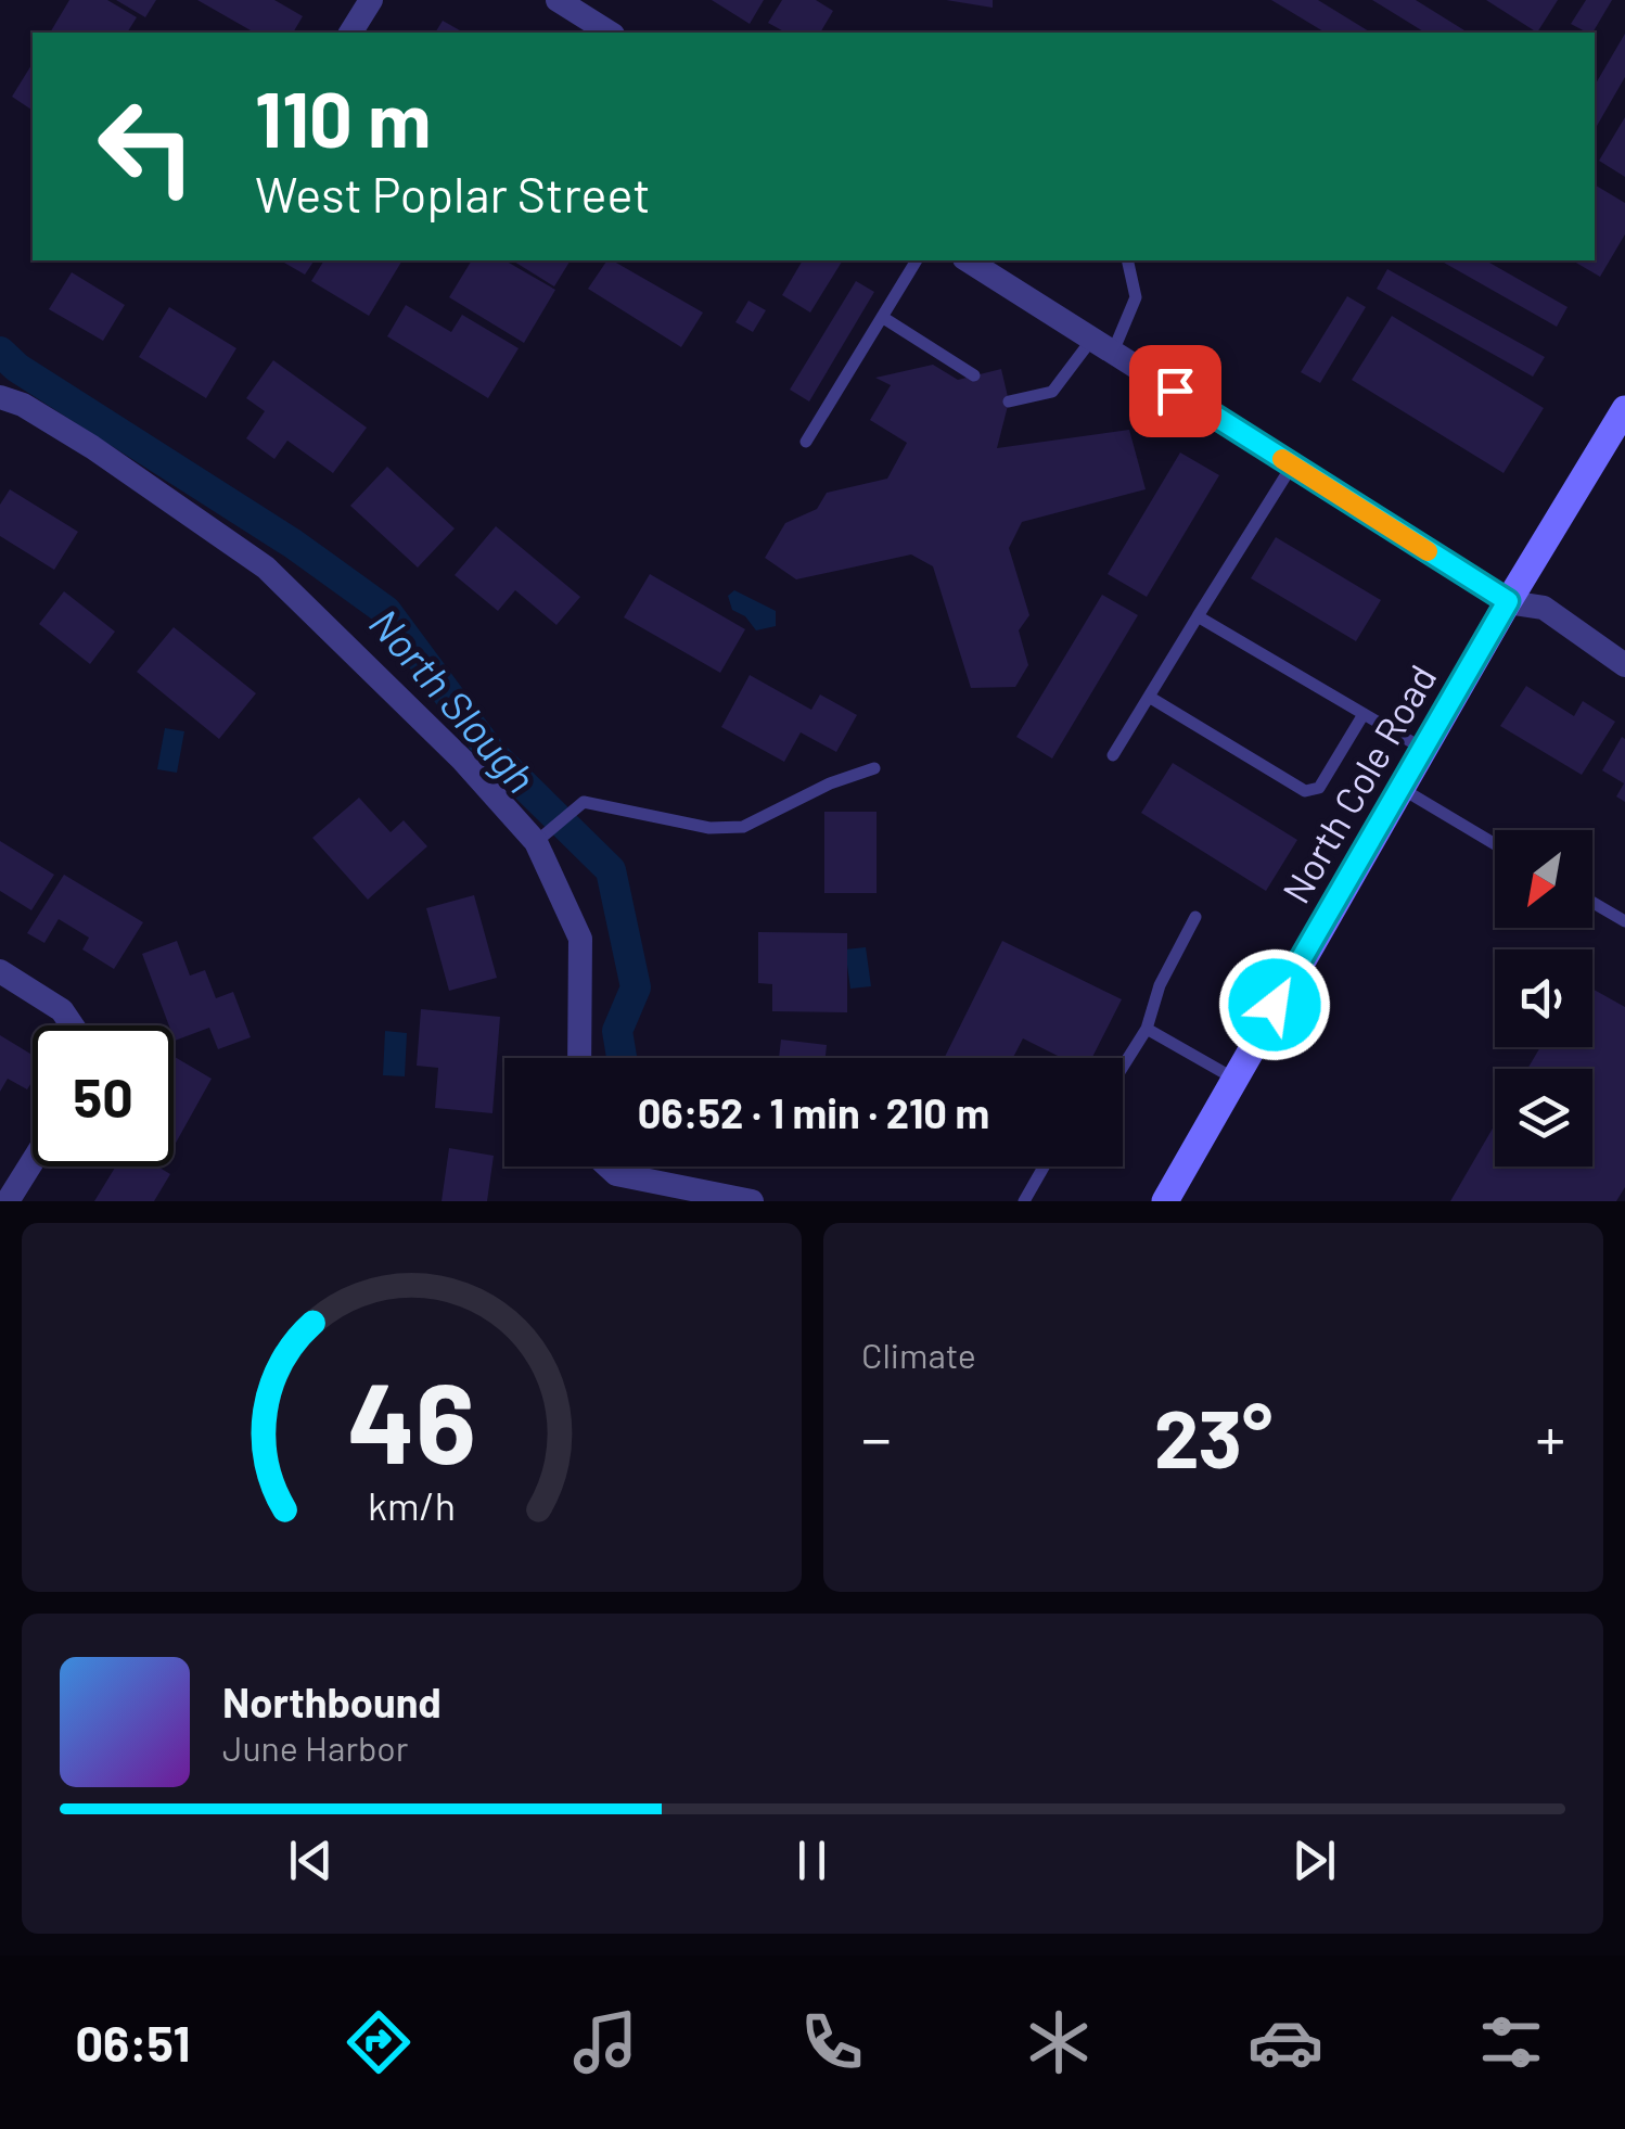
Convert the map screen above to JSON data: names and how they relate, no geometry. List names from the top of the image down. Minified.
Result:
{"streets":{"main road":["North Cole Road"]},"water":["North Slough"],"north":"bottom left","page":{"turn":["110 m","West Poplar Street"],"limit":"50","trip":"06:52 · 1 min · 210 m","tile":"Climate","heat":["−","23°","+"],"song":["Northbound","June Harbor"],"tabs":"06:51","gauge":["46","km/h"]}}
